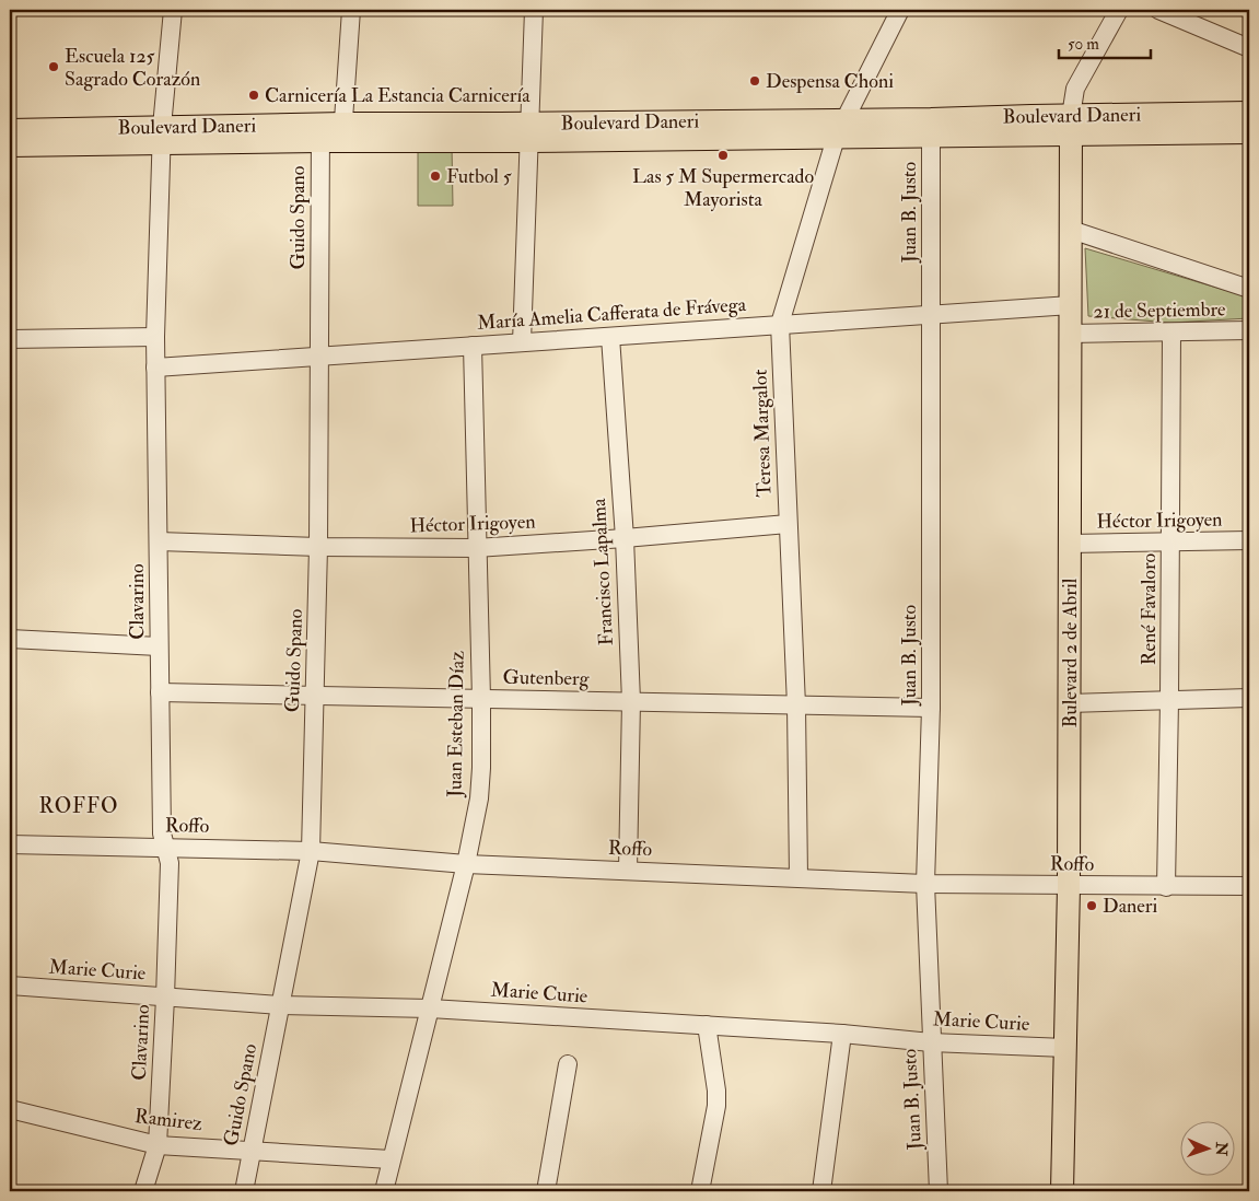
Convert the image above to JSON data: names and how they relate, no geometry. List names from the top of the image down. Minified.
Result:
{"streets":{"main road":["Boulevard Daneri","Bulevard 2 de Abril"],"street":["Juan B. Justo","Guido Spano","21 de Septiembre","María Amelia Cafferata de Frávega","Teresa Margalot","Héctor Irigoyen","Francisco Lapalma","Clavarino","René Favaloro","Gutenberg","Juan Esteban Díaz","Roffo","Marie Curie","Ramirez"]},"crossings":[["Boulevard Daneri","Juan B. Justo"],["Boulevard Daneri","Guido Spano"],["Boulevard Daneri","Teresa Margalot"],["Boulevard Daneri","Clavarino"],["Boulevard Daneri","Bulevard 2 de Abril"],["Juan B. Justo","María Amelia Cafferata de Frávega"],["Juan B. Justo","Gutenberg"],["Juan B. Justo","Roffo"],["Juan B. Justo","Marie Curie"],["Guido Spano","María Amelia Cafferata de Frávega"],["Guido Spano","Héctor Irigoyen"],["Guido Spano","Gutenberg"],["Guido Spano","Roffo"],["Guido Spano","Marie Curie"],["Guido Spano","Ramirez"],["21 de Septiembre","René Favaloro"],["21 de Septiembre","Bulevard 2 de Abril"],["María Amelia Cafferata de Frávega","Teresa Margalot"],["María Amelia Cafferata de Frávega","Francisco Lapalma"],["María Amelia Cafferata de Frávega","Clavarino"],["María Amelia Cafferata de Frávega","Bulevard 2 de Abril"],["María Amelia Cafferata de Frávega","Juan Esteban Díaz"],["Teresa Margalot","Héctor Irigoyen"],["Teresa Margalot","Gutenberg"],["Teresa Margalot","Roffo"],["Héctor Irigoyen","Francisco Lapalma"],["Héctor Irigoyen","Clavarino"],["Héctor Irigoyen","René Favaloro"],["Héctor Irigoyen","Bulevard 2 de Abril"],["Héctor Irigoyen","Juan Esteban Díaz"],["Francisco Lapalma","Gutenberg"],["Francisco Lapalma","Roffo"],["Clavarino","Gutenberg"],["Clavarino","Roffo"],["Clavarino","Marie Curie"],["Clavarino","Ramirez"],["René Favaloro","Roffo"],["Bulevard 2 de Abril","Roffo"],["Bulevard 2 de Abril","Marie Curie"],["Gutenberg","Juan Esteban Díaz"],["Juan Esteban Díaz","Roffo"],["Juan Esteban Díaz","Marie Curie"],["Juan Esteban Díaz","Ramirez"]],"districts":["ROFFO"],"places":["Escuela 125 Sagrado Corazón","Despensa Choni","Carnicería La Estancia Carnicería","Las 5 M Supermercado Mayorista","Futbol 5","Daneri"],"scale_bar":"50 m","north":"right"}
